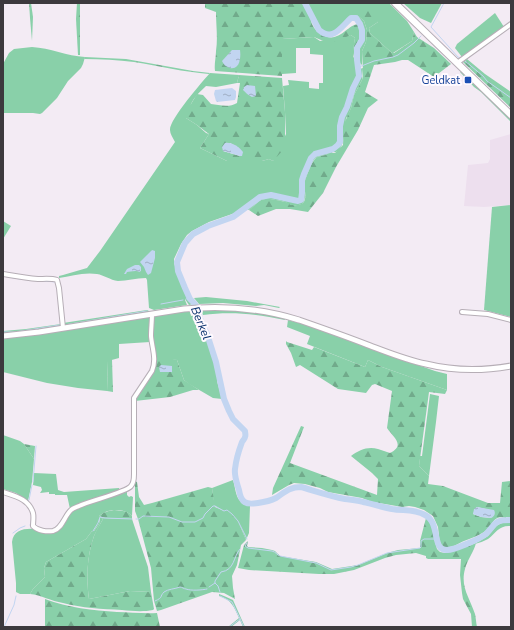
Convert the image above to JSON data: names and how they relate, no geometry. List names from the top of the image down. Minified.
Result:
{"water":["Berkel"],"places":{"transit":["Geldkat"]}}
